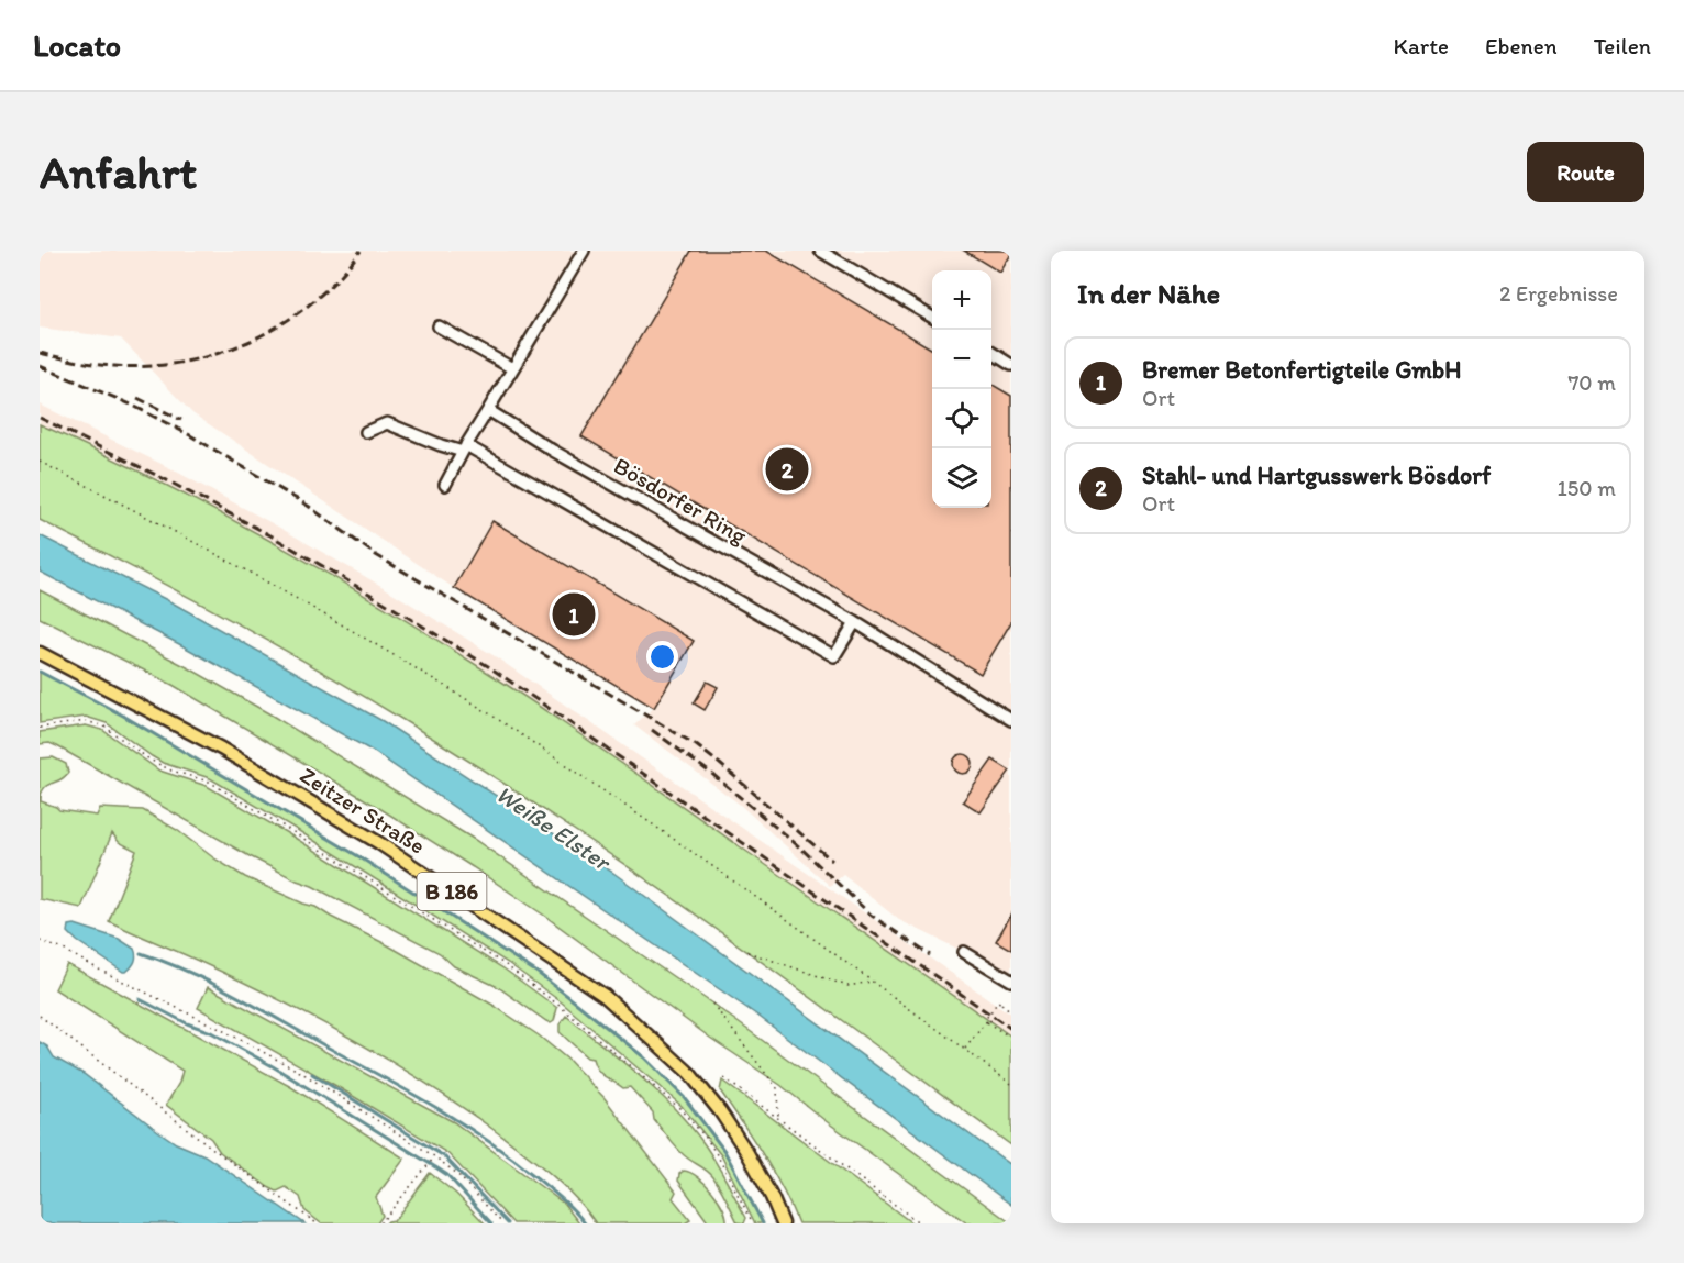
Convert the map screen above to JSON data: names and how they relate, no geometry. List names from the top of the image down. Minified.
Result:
{"streets":{"main road":["Zeitzer Straße","B 186"],"street":["Bösdorfer Ring"]},"water":["Weiße Elster"],"page":{"header":"Locato","nav":["Karte","Ebenen","Teilen"],"buttons":"Route","title":"Anfahrt","heading":["In der Nähe","2 Ergebnisse"],"map_buttons":["+","−"],"list":[{"mark":"1","name":"Bremer Betonfertigteile GmbH","note":"Ort","value":"70 m"},{"mark":"2","name":"Stahl- und Hartgusswerk Bösdorf","note":"Ort","value":"150 m"}],"pins":["2","1"]}}
